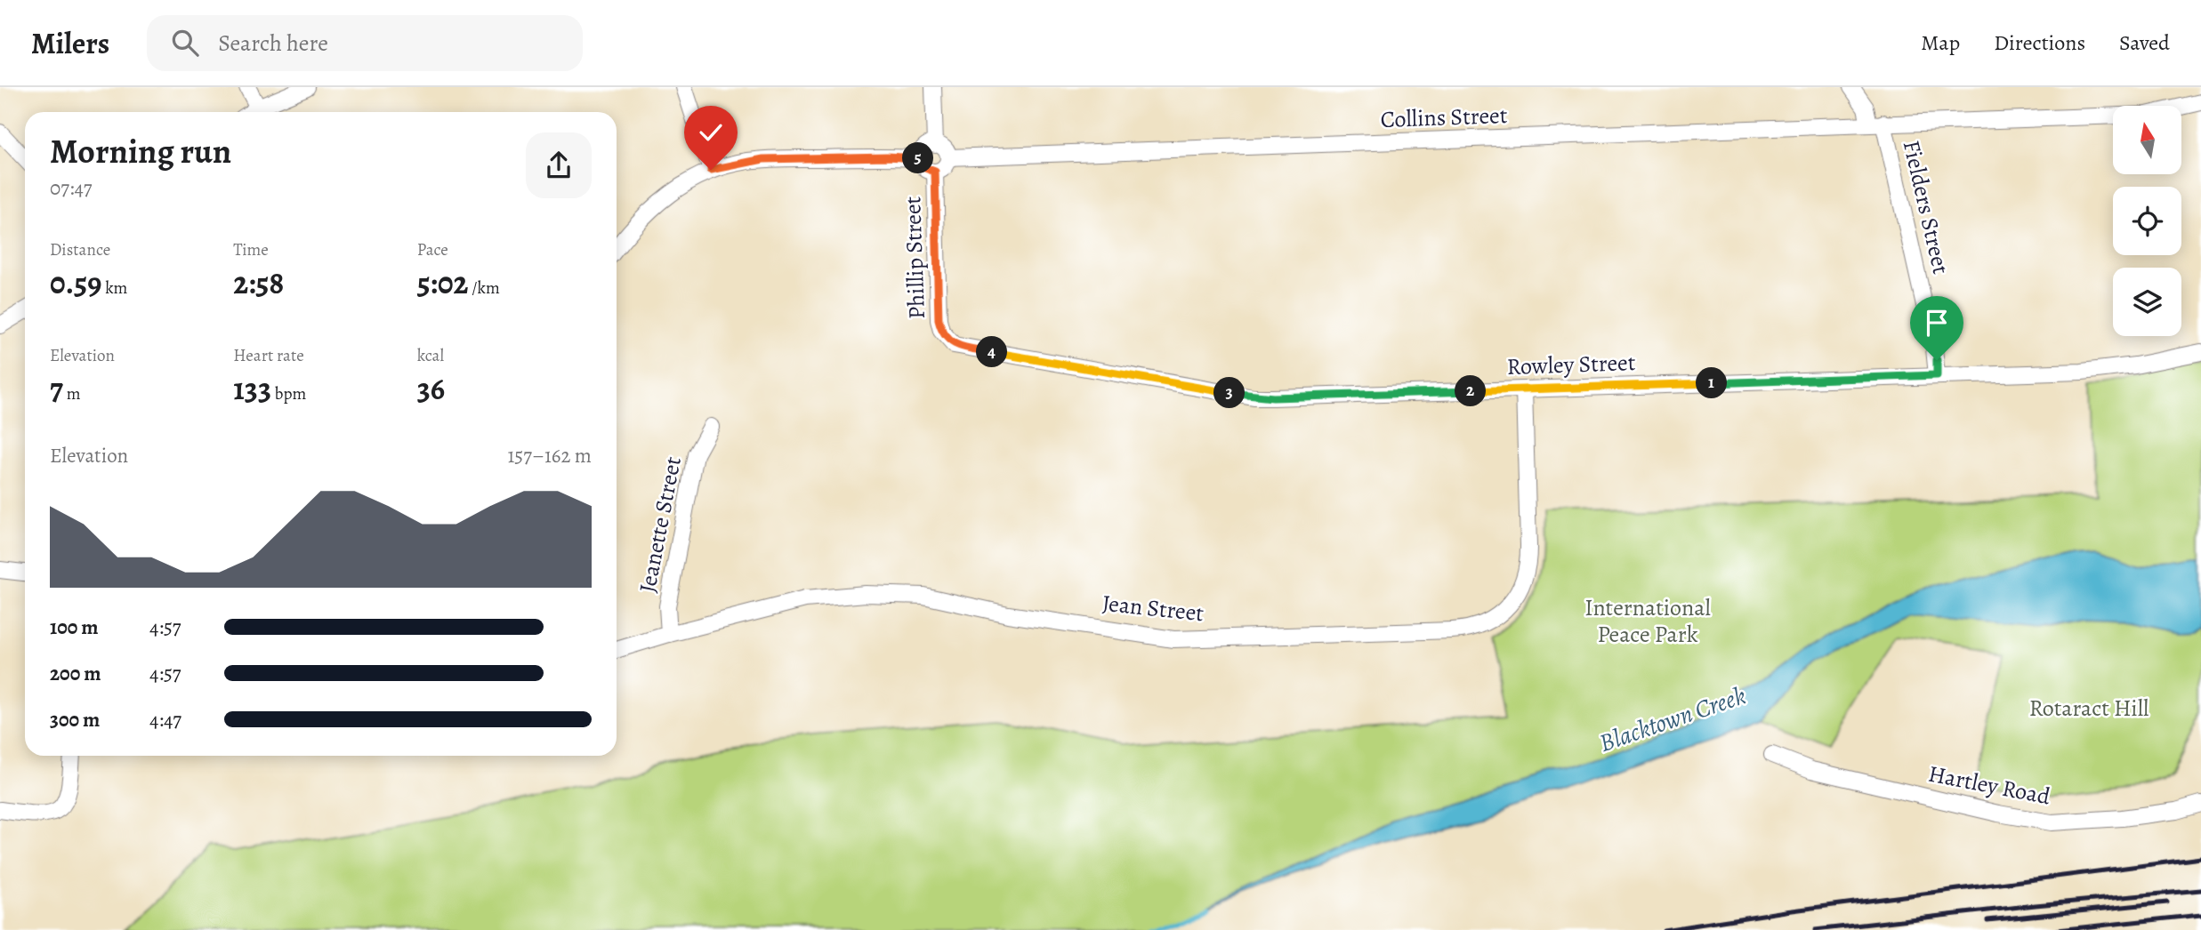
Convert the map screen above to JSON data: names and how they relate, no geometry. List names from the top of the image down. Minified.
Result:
{"streets":{"street":["Collins Street","Fielders Street","Phillip Street","Rowley Street","Jeanette Street","Jean Street","Hartley Road"]},"crossings":[["Collins Street","Fielders Street"],["Collins Street","Phillip Street"],["Fielders Street","Rowley Street"],["Phillip Street","Rowley Street"],["Rowley Street","Jean Street"],["Jeanette Street","Jean Street"]],"water":["Blacktown Creek"],"parks":["International Peace Park","Rotaract Hill"],"north":"top","page":{"header":"Milers","search":"Search here","nav":["Map","Directions","Saved"],"heading":["Morning run","07:47"],"pins":["5","4","1","2","3"],"stats":[["Distance","0.59 km"],["Time","2:58"],["Pace","5:02 /km"],["Elevation","7 m"],["Heart rate","133 bpm"],["kcal","36"]],"chart":["Elevation","157–162 m"],"list":[{"name":"100 m","note":"4:57"},{"name":"200 m","note":"4:57"},{"name":"300 m","note":"4:47"}]}}
